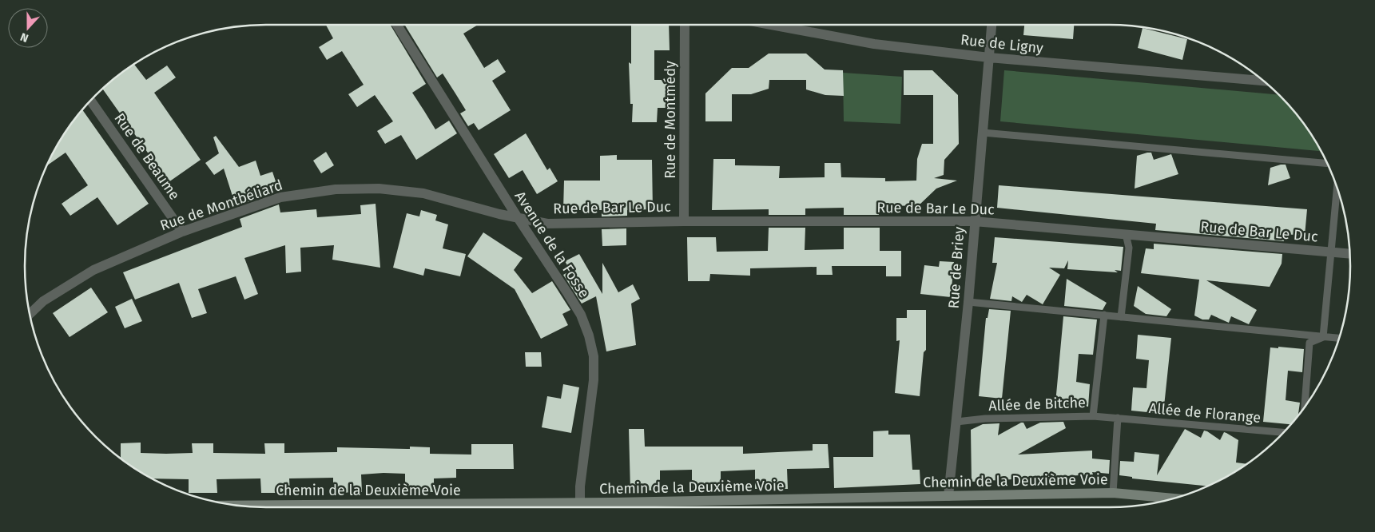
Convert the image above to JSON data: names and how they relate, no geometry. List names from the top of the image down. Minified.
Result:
{"streets":{"street":["Rue de Ligny","Rue de Montmédy","Rue de Beaume","Rue de Montbéliard","Rue de Bar Le Duc","Avenue de la Fosse","Rue de Briey","Chemin de la Deuxième Voie"],"lane":["Allée de Bitche","Allée de Florange"]},"crossings":[["Rue de Ligny","Rue de Briey"],["Rue de Montmédy","Rue de Bar Le Duc"],["Rue de Beaume","Rue de Montbéliard"],["Rue de Montbéliard","Rue de Bar Le Duc"],["Rue de Montbéliard","Avenue de la Fosse"],["Rue de Bar Le Duc","Avenue de la Fosse"],["Rue de Bar Le Duc","Rue de Briey"],["Rue de Briey","Allée de Bitche"],["Rue de Briey","Chemin de la Deuxième Voie"],["Allée de Bitche","Allée de Florange"]],"north":"bottom"}
